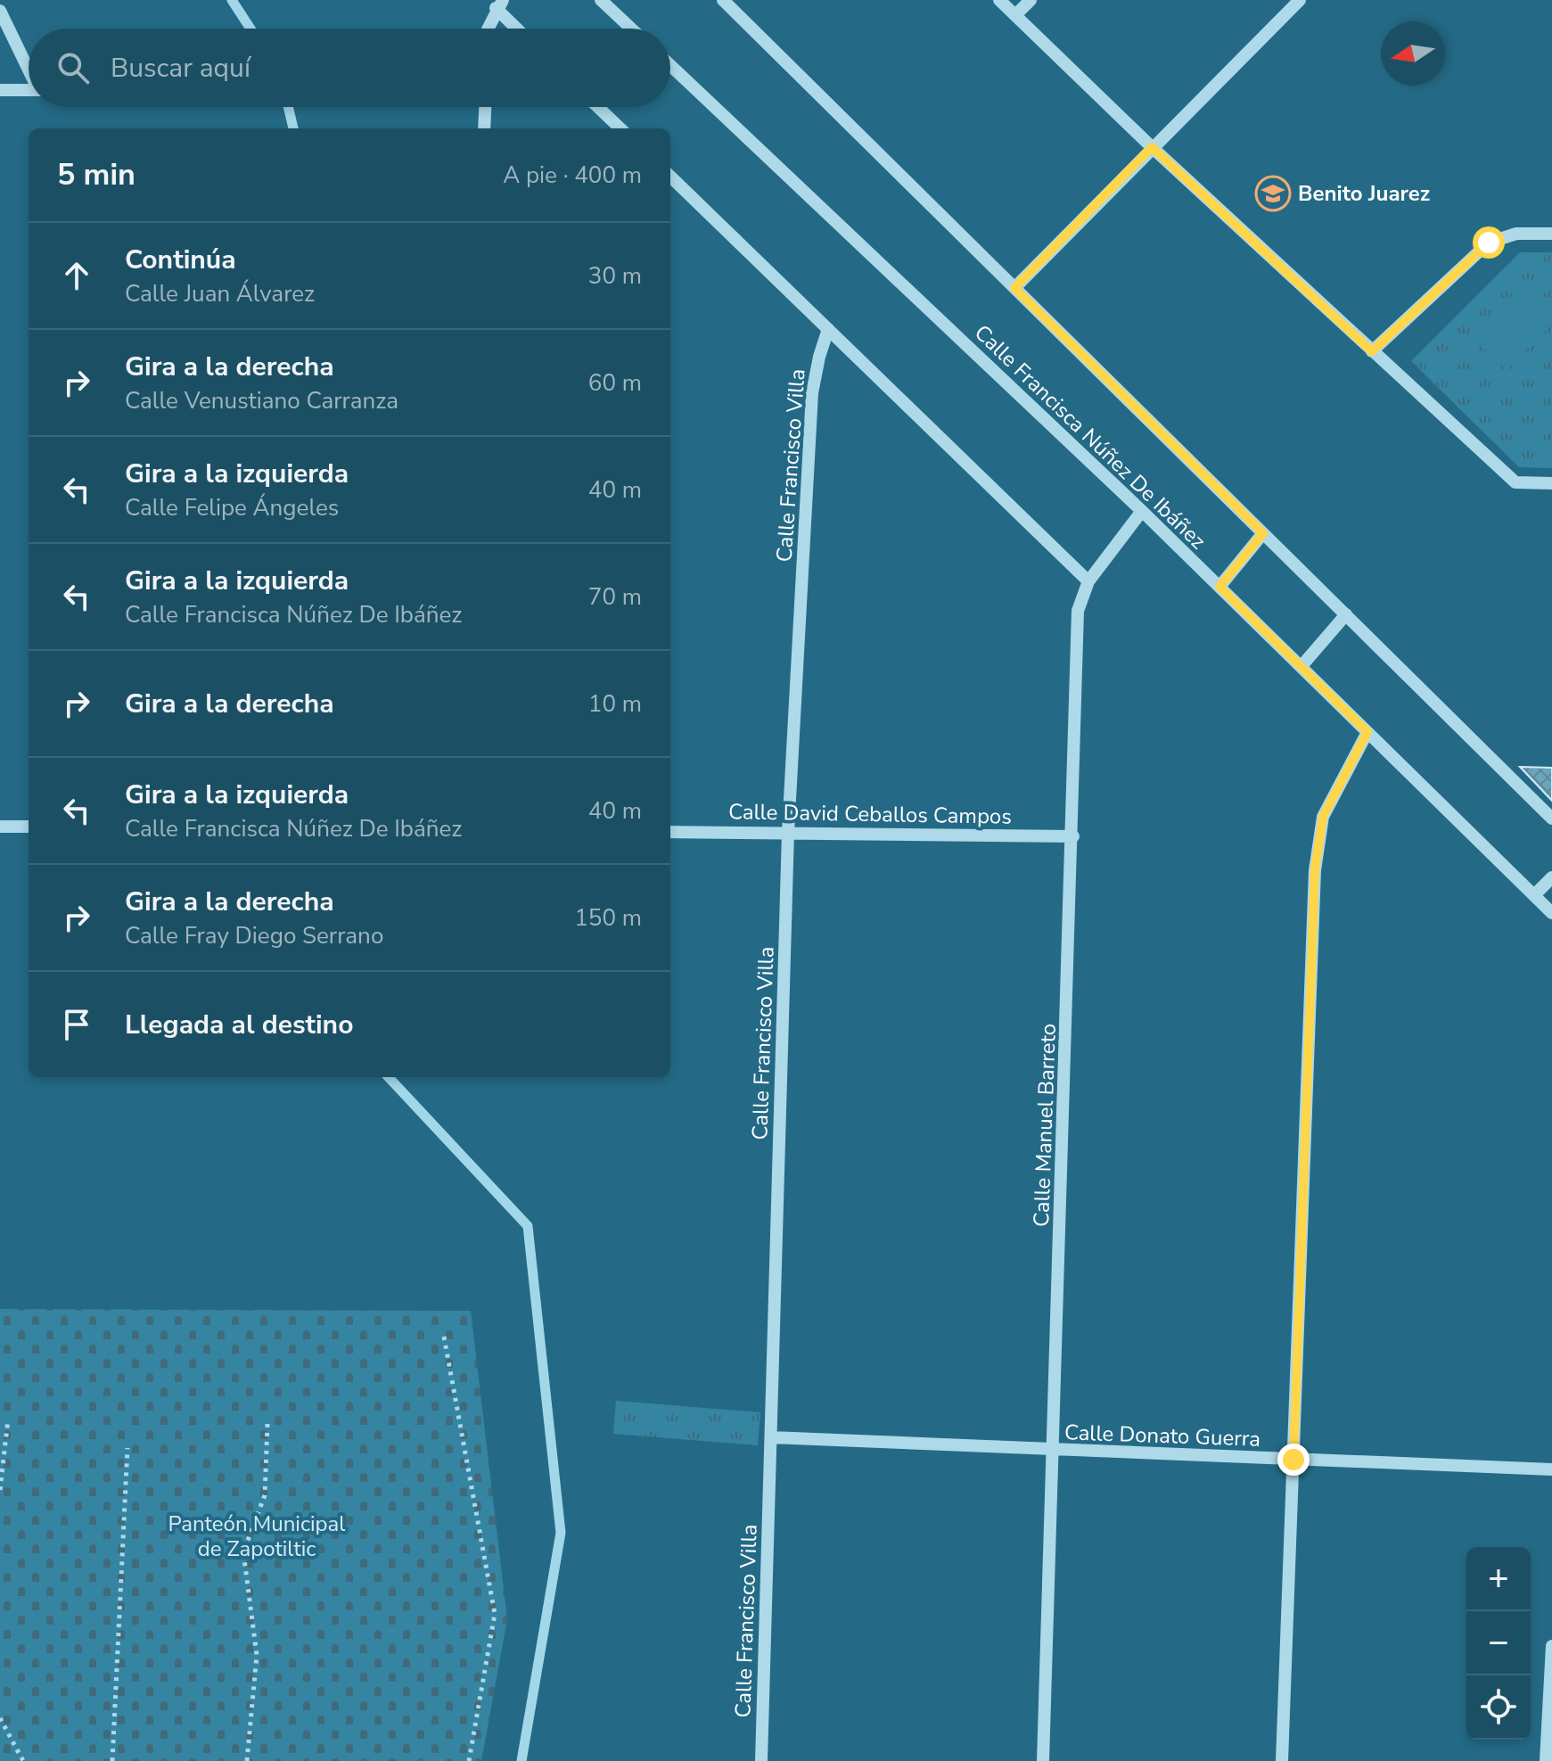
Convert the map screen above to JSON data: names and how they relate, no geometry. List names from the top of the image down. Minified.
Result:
{"streets":{"street":["Calle Francisca Núñez De Ibáñez","Calle Francisco Villa","Calle David Ceballos Campos","Calle Manuel Barreto","Calle Donato Guerra"]},"crossings":[["Calle Francisca Núñez De Ibáñez","Calle Manuel Barreto"],["Calle Francisco Villa","Calle David Ceballos Campos"],["Calle Francisco Villa","Calle Donato Guerra"],["Calle David Ceballos Campos","Calle Manuel Barreto"],["Calle Manuel Barreto","Calle Donato Guerra"]],"parks":["Panteón Municipal de Zapotiltic"],"places":{"school or university":["Benito Juarez"]},"north":"left","page":{"search":"Buscar aquí","heading":["5 min","A pie · 400 m"],"list":[["Continúa","Calle Juan Álvarez","30 m"],["Gira a la derecha","Calle Venustiano Carranza","60 m"],["Gira a la izquierda","Calle Felipe Ángeles","40 m"],["Gira a la izquierda","Calle Francisca Núñez De Ibáñez","70 m"],["Gira a la derecha","10 m"],["Gira a la izquierda","Calle Francisca Núñez De Ibáñez","40 m"],["Gira a la derecha","Calle Fray Diego Serrano","150 m"],"Llegada al destino"],"map_buttons":["+","−"]}}
